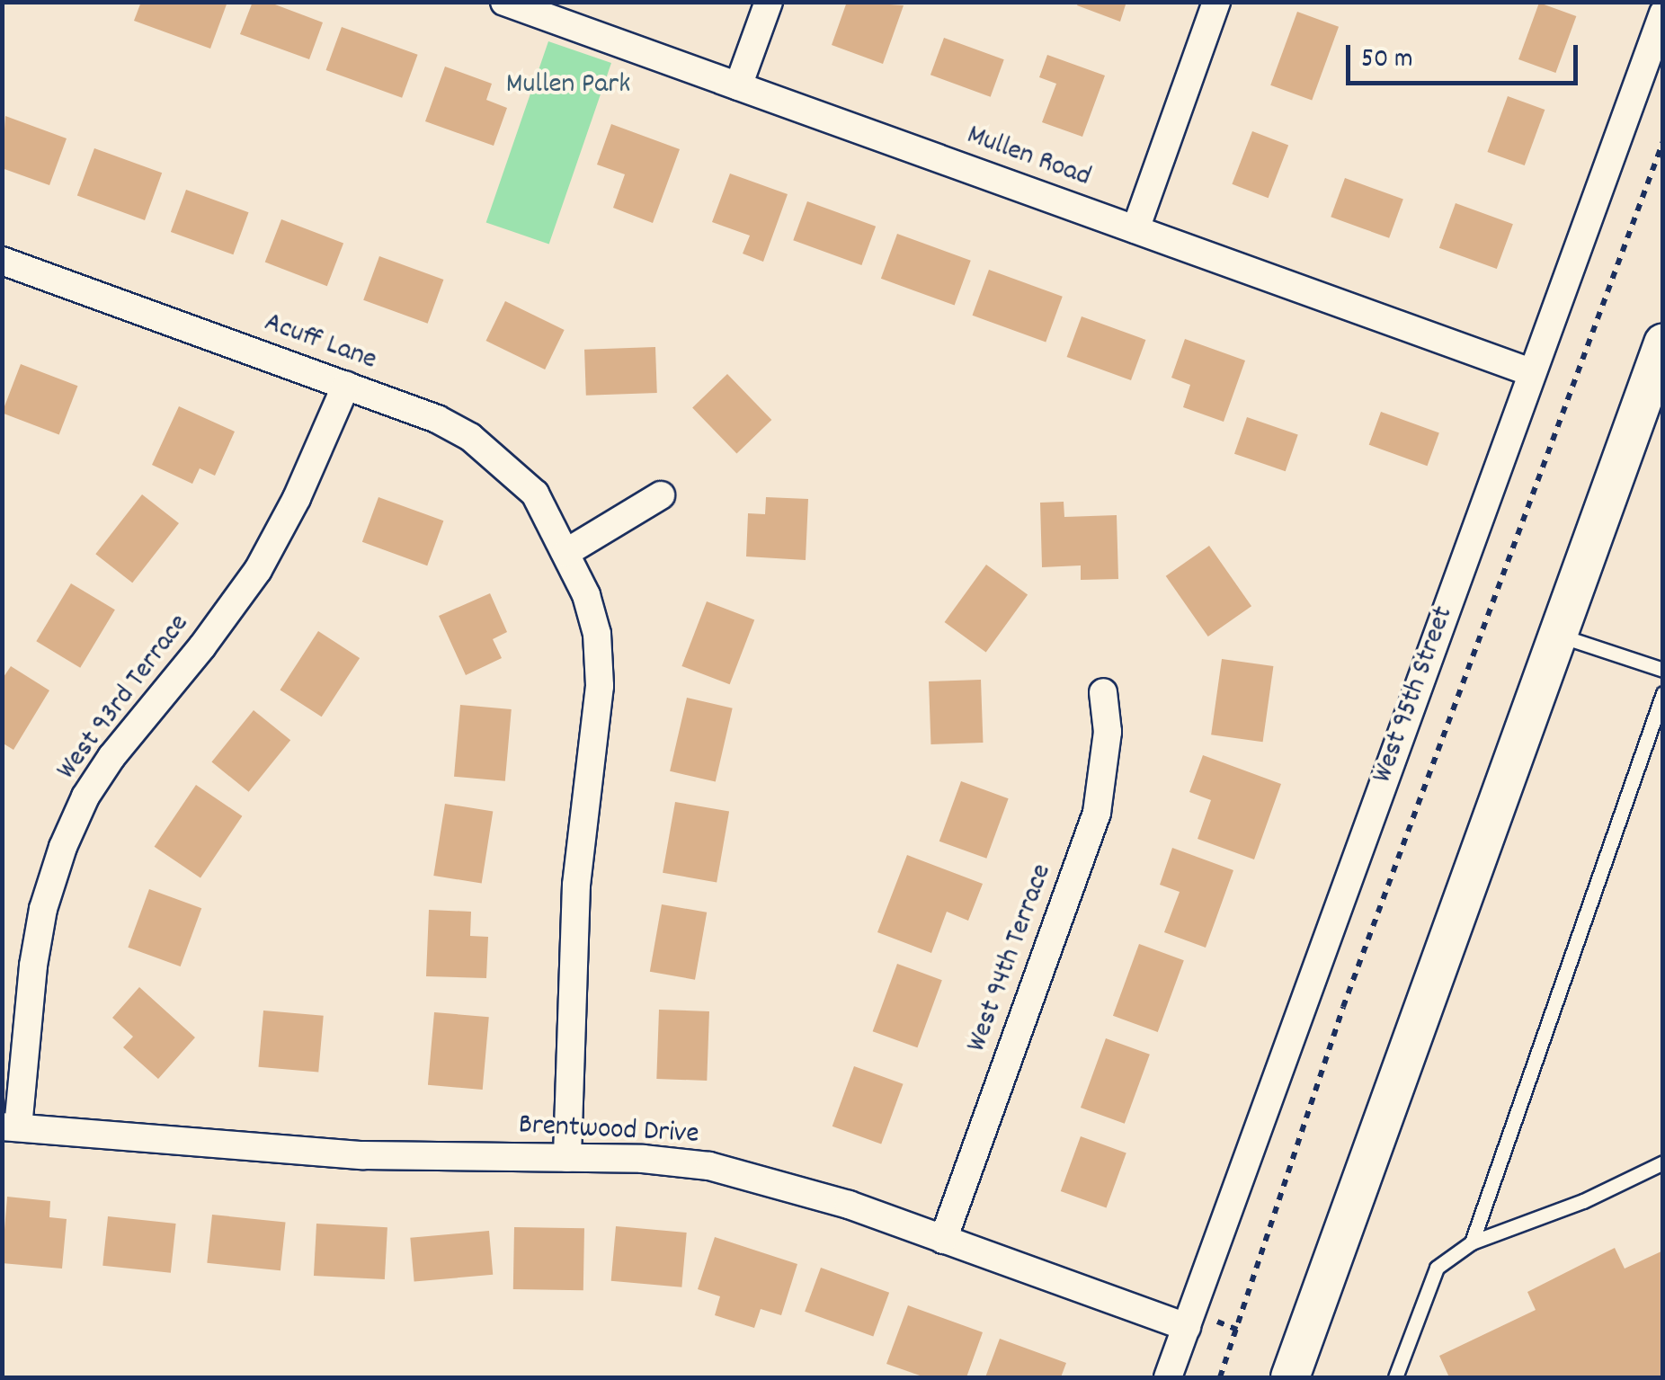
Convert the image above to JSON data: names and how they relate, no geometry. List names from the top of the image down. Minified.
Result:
{"streets":{"street":["Mullen Road","Acuff Lane","West 95th Street","West 93rd Terrace","West 94th Terrace","Brentwood Drive"]},"crossings":[["Mullen Road","West 95th Street"],["Acuff Lane","West 93rd Terrace"],["Acuff Lane","Brentwood Drive"],["West 95th Street","Brentwood Drive"],["West 93rd Terrace","Brentwood Drive"],["West 94th Terrace","Brentwood Drive"]],"parks":["Mullen Park"],"scale_bar":"50 m"}
